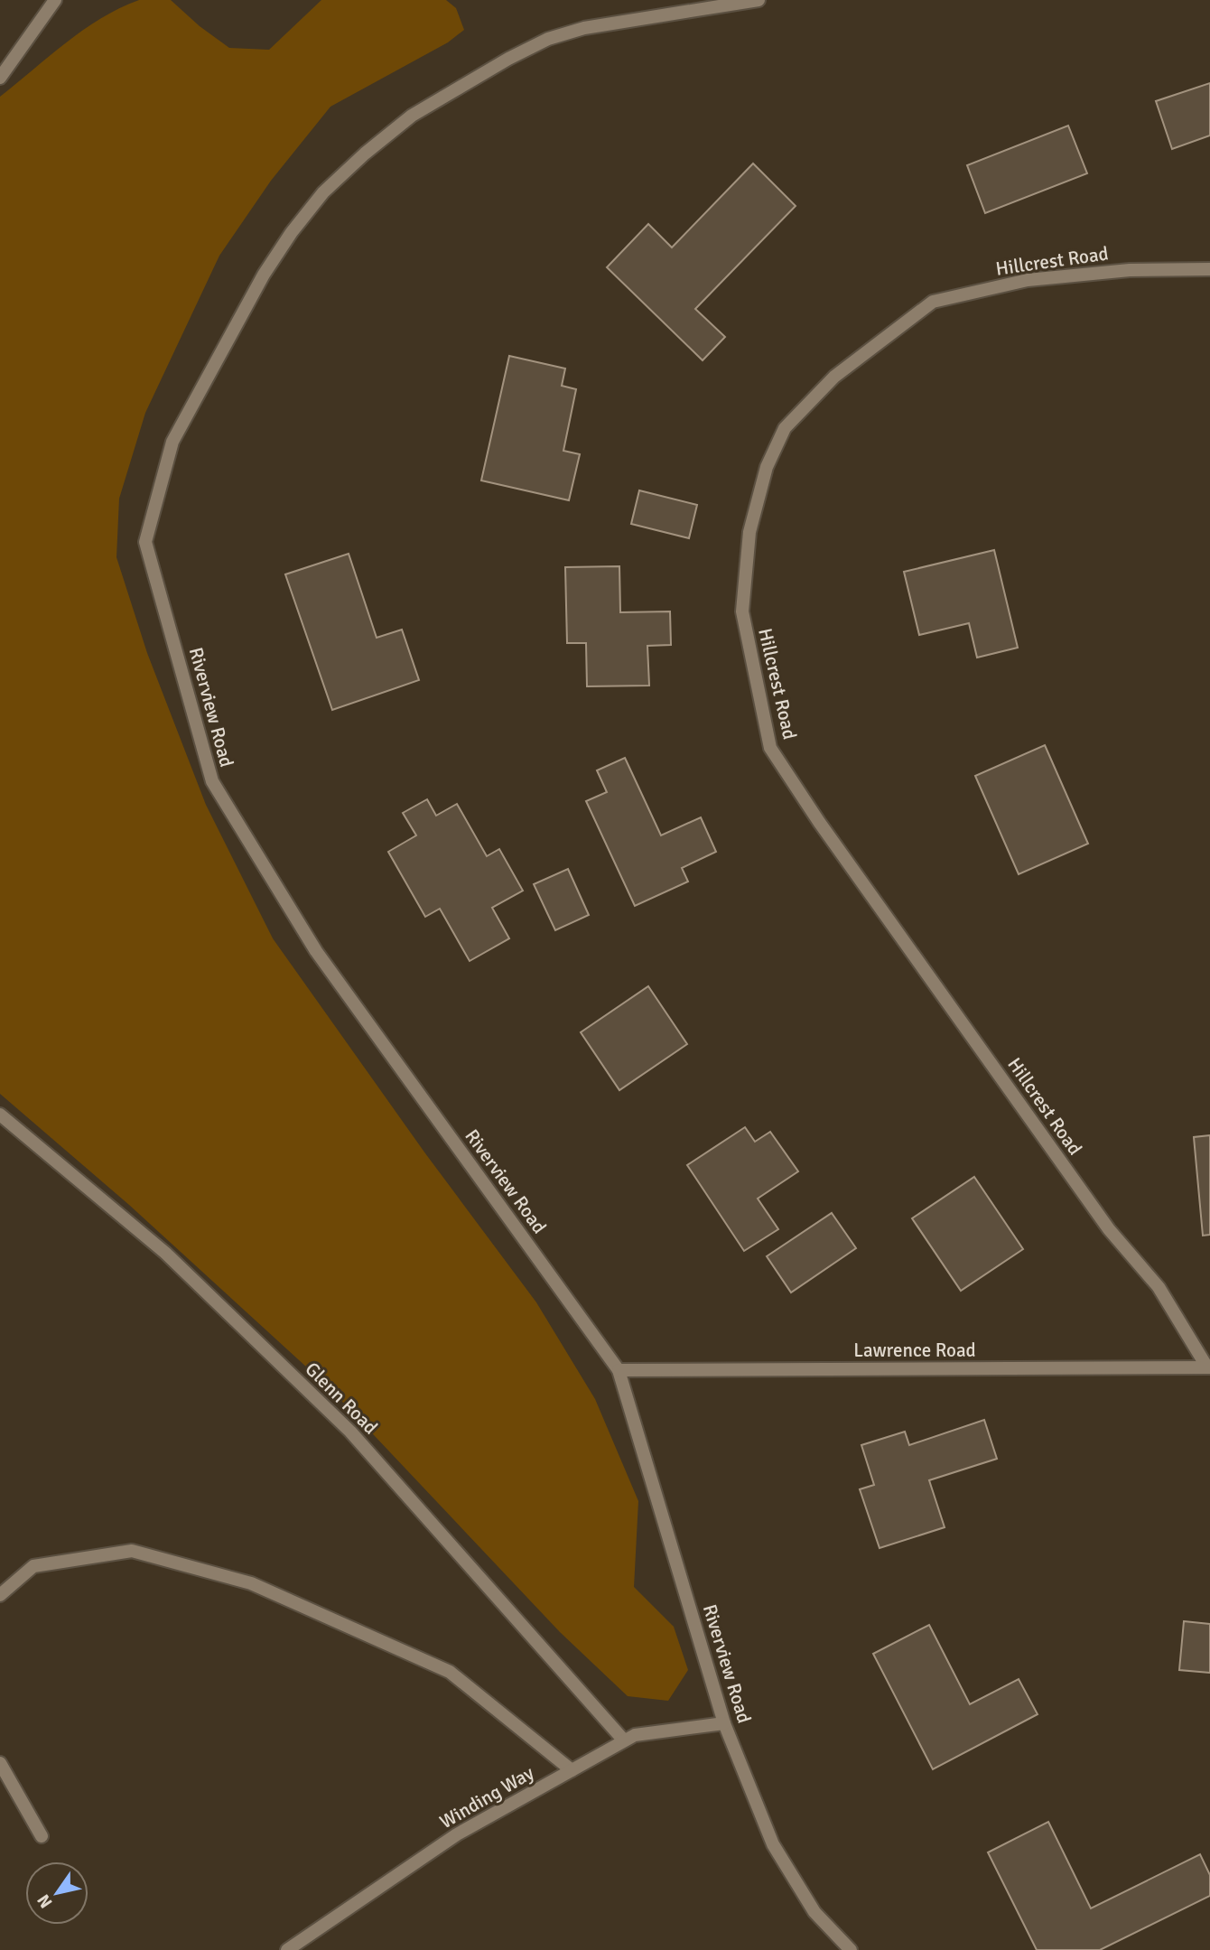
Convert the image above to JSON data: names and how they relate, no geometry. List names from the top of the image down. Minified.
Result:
{"streets":{"street":["Hillcrest Road","Riverview Road","Lawrence Road","Glenn Road","Winding Way"]},"crossings":[["Hillcrest Road","Lawrence Road"],["Riverview Road","Lawrence Road"],["Riverview Road","Winding Way"],["Glenn Road","Winding Way"]],"north":"bottom left"}
